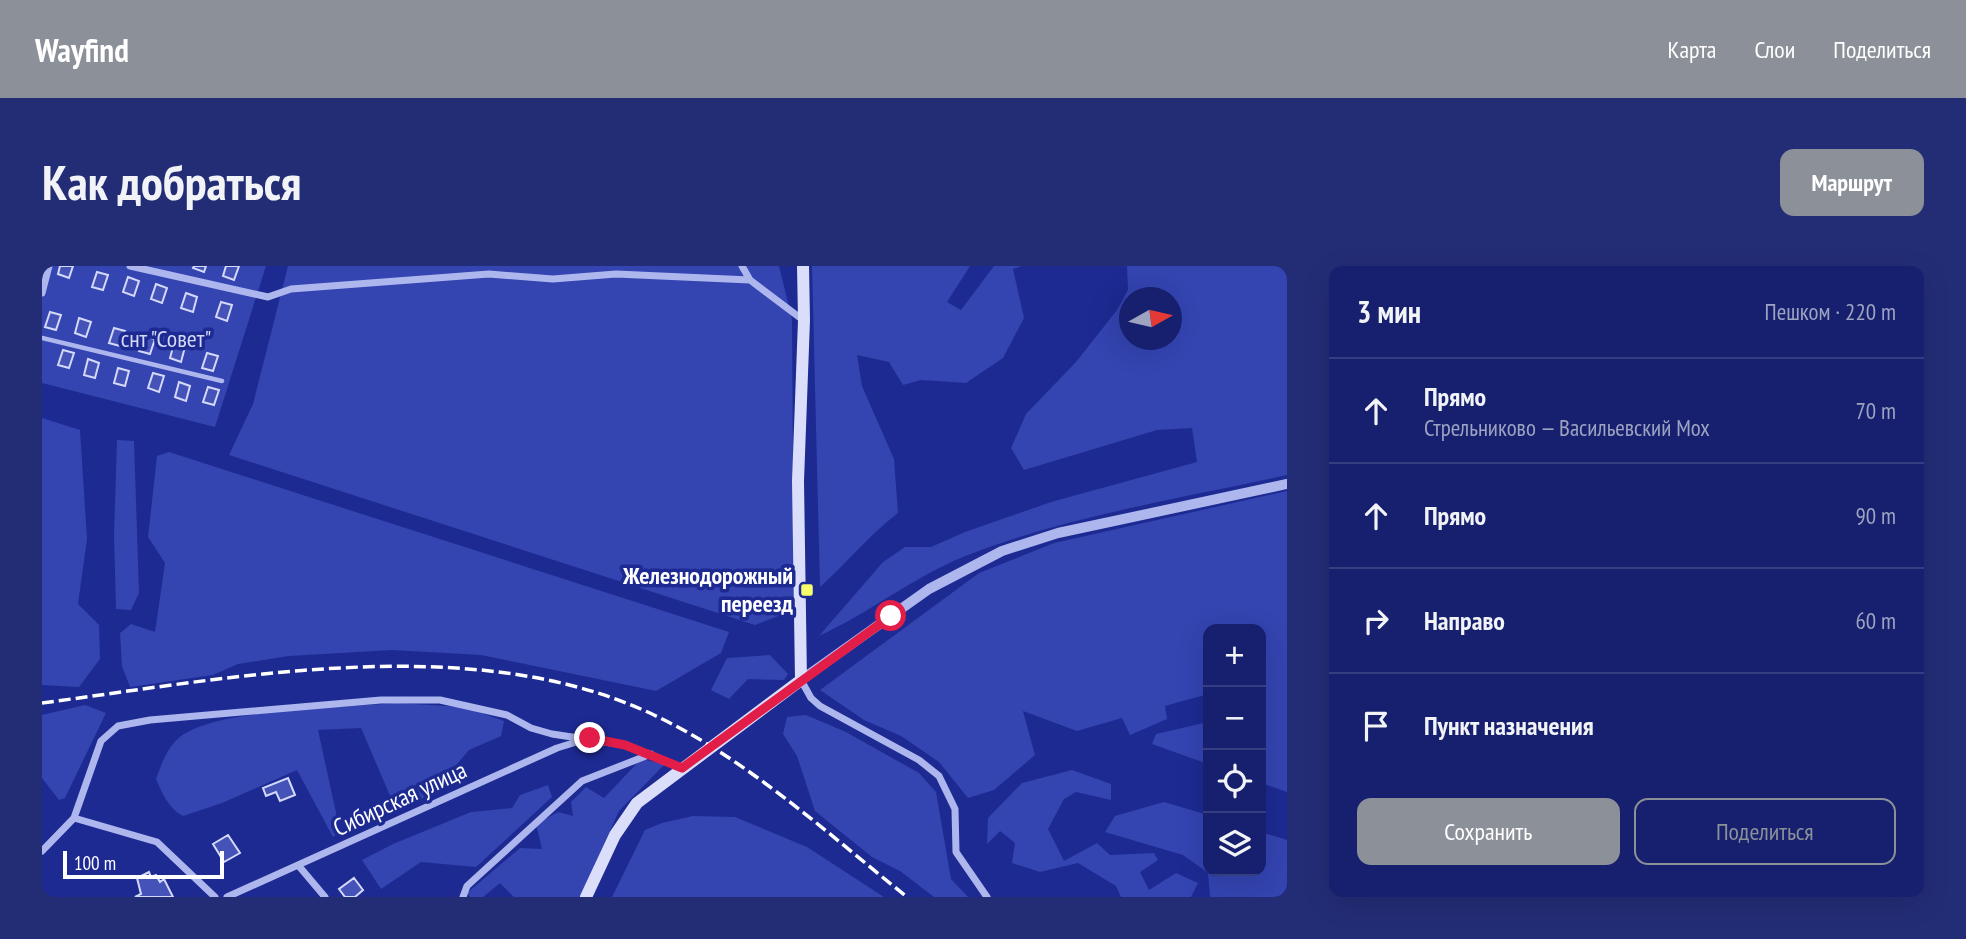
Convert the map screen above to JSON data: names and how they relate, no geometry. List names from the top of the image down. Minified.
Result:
{"streets":{"street":["Сибирская улица"]},"parks":["снт \"Совет\""],"places":{"transit":["Железнодорожный переезд"]},"scale_bar":"100 m","north":"right","page":{"header":"Wayfind","nav":["Карта","Слои","Поделиться"],"buttons":["Маршрут",["Сохранить","Поделиться"]],"title":"Как добраться","heading":["3 мин","Пешком · 220 m"],"list":[["Прямо","Стрельниково — Васильевский Мох","70 m"],["Прямо","90 m"],["Направо","60 m"],"Пункт назначения"],"map_buttons":["+","−"],"scale":"100 m"}}
